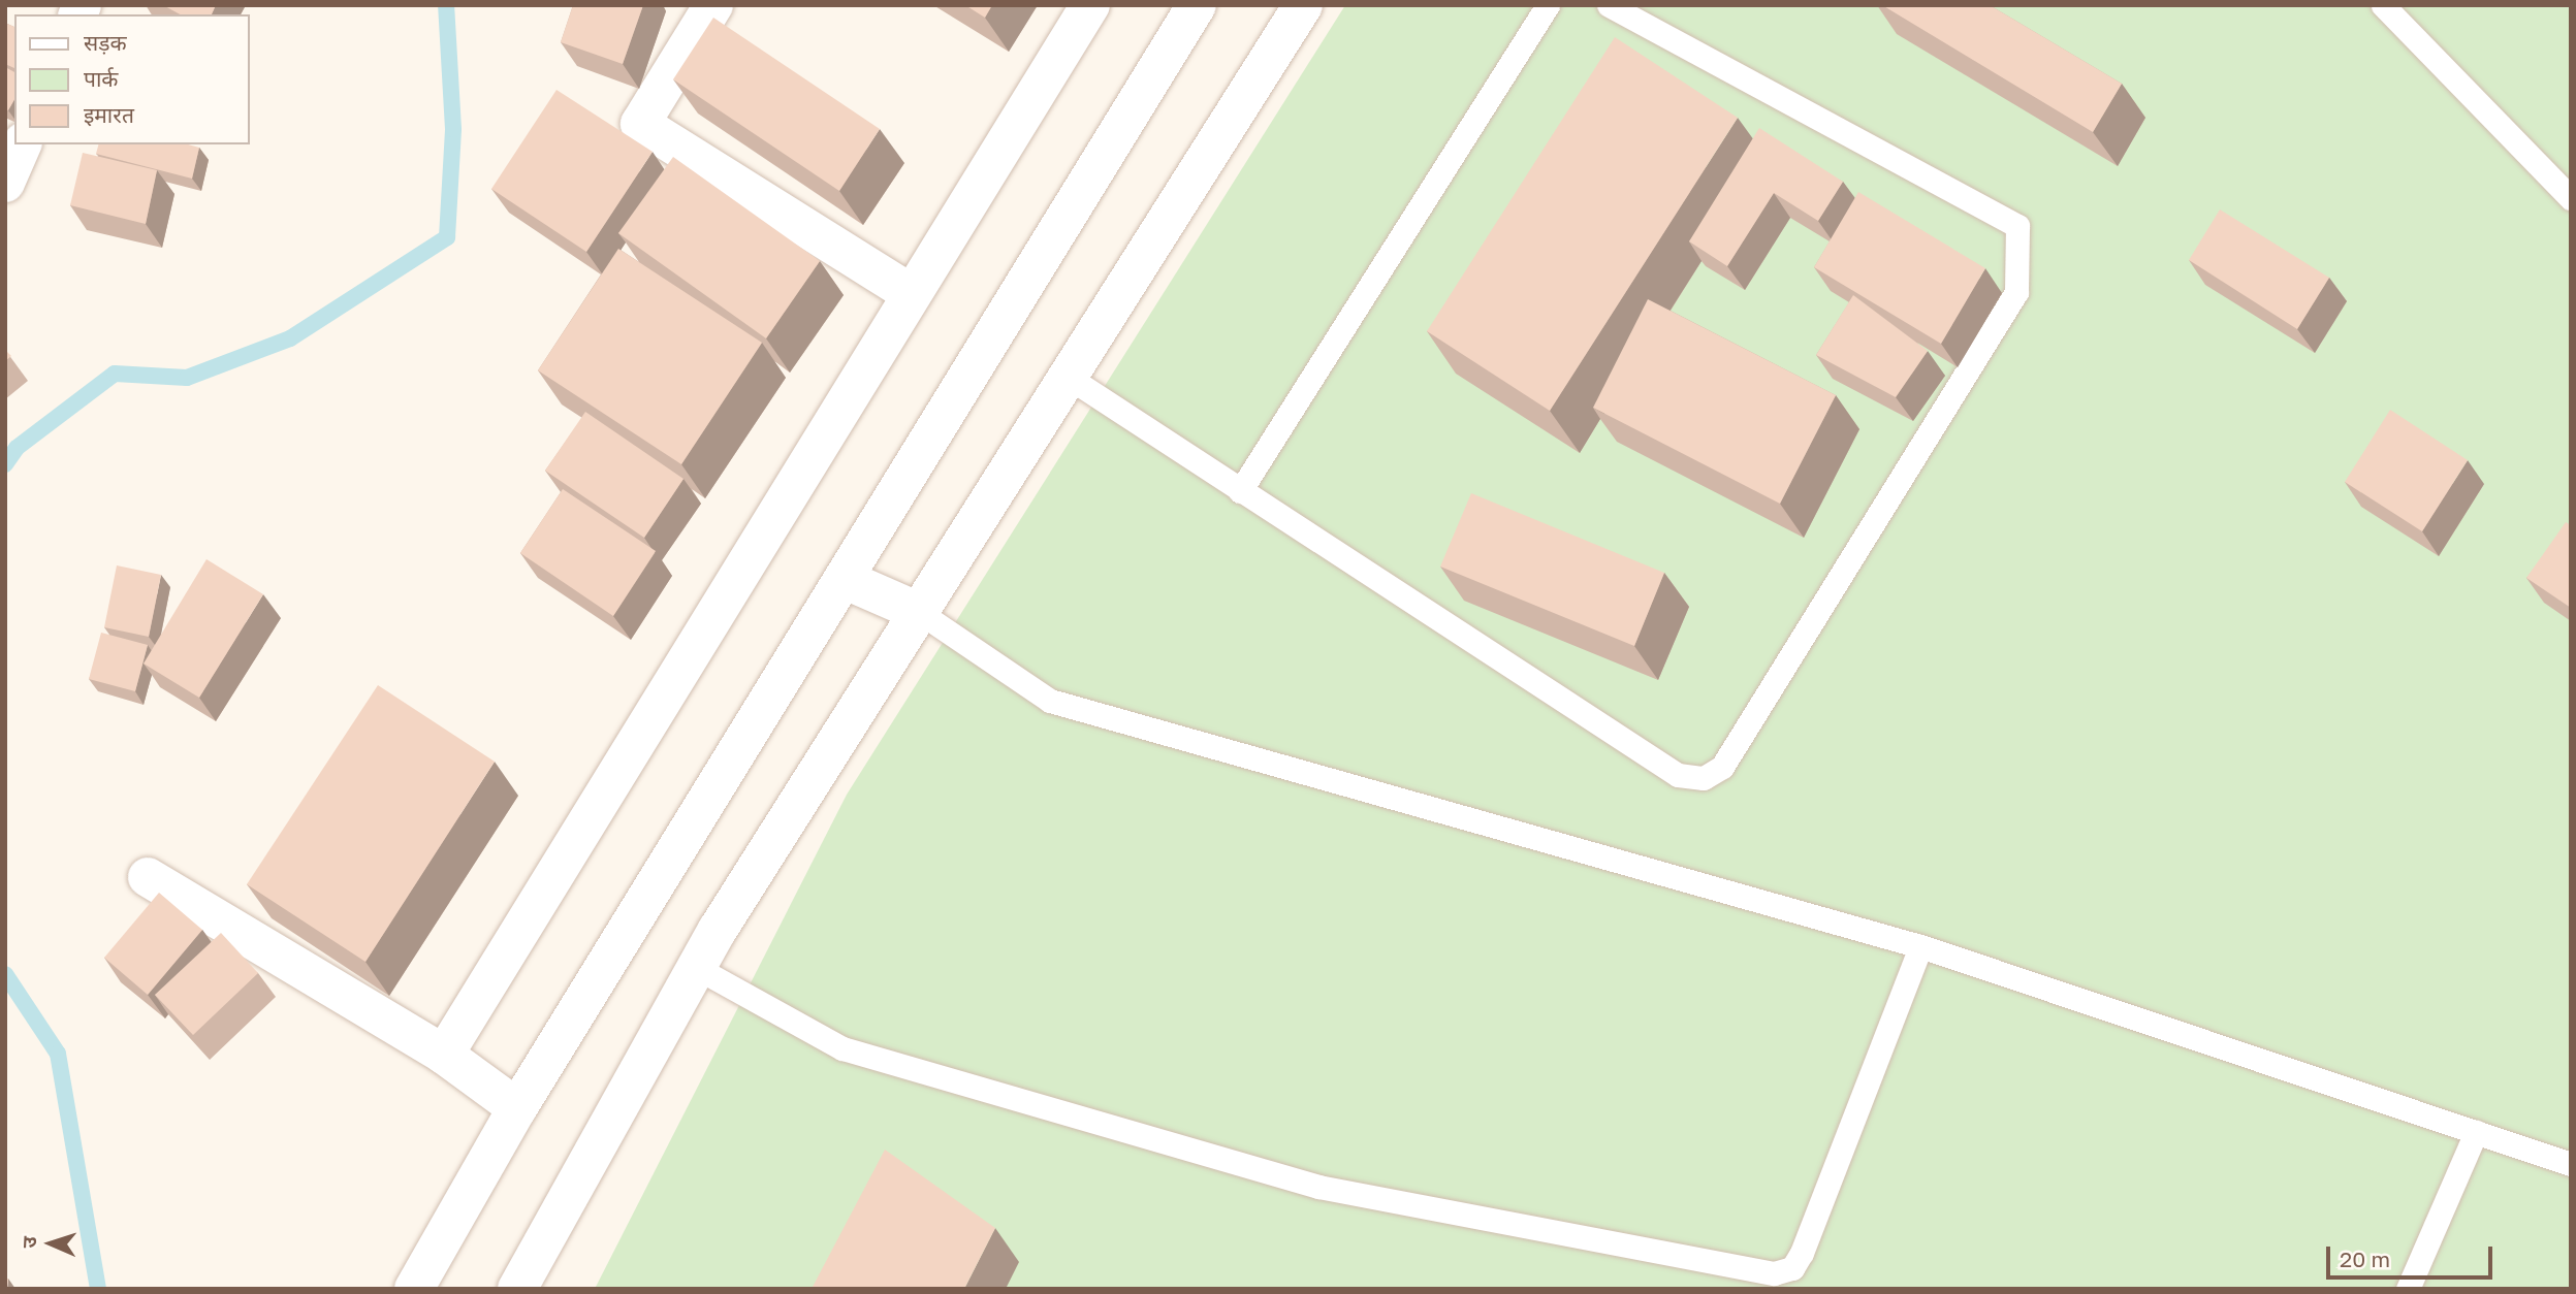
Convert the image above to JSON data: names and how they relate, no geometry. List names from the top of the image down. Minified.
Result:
{"legend":["सड़क","पार्क","इमारत"],"scale_bar":"20 m","north":"left"}
